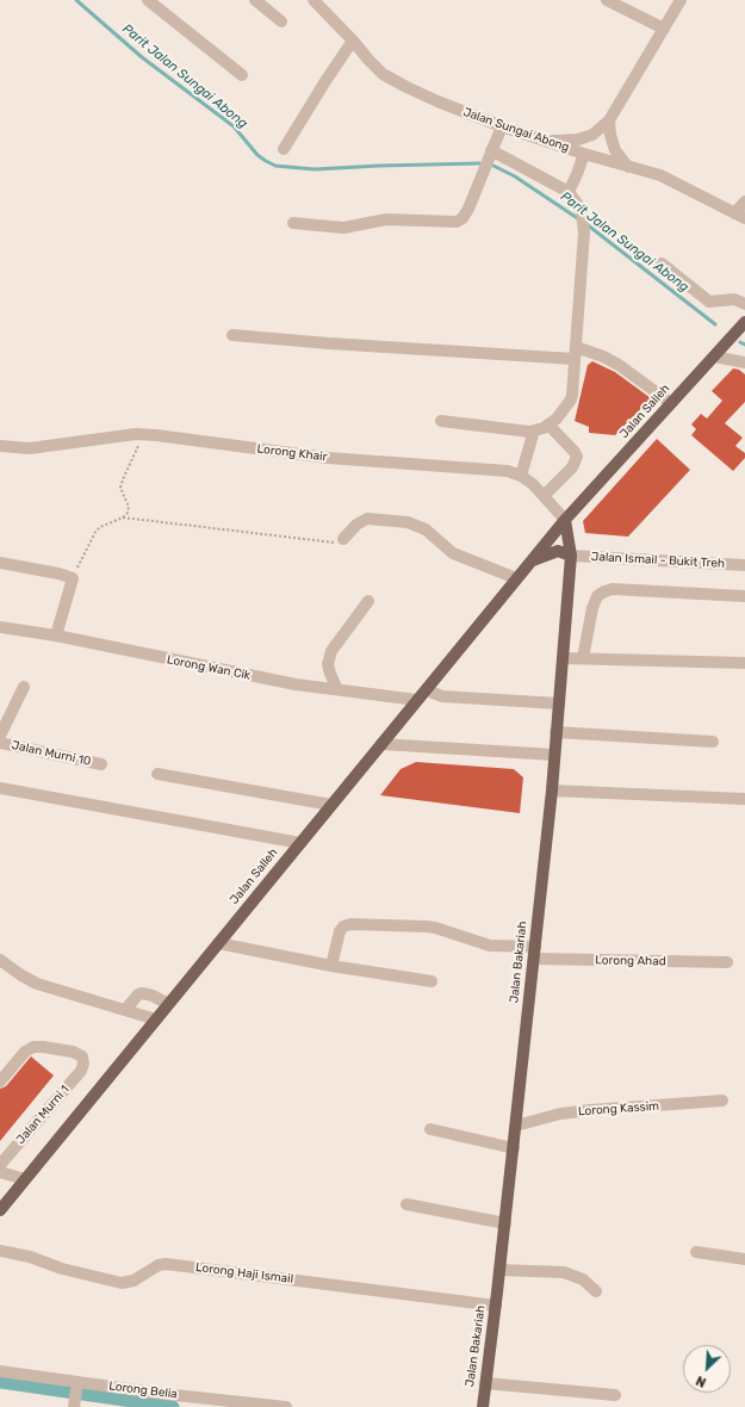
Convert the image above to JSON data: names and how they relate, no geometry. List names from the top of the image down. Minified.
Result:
{"streets":{"main road":["Jalan Salleh","Jalan Bakariah"],"street":["Jalan Sungai Abong","Lorong Khair","Jalan Ismail - Bukit Treh","Lorong Wan Cik","Jalan Murni 10","Lorong Ahad","Lorong Kassim","Jalan Murni 1","Lorong Haji Ismail","Lorong Belia"]},"crossings":[["Jalan Salleh","Lorong Khair"],["Jalan Salleh","Lorong Wan Cik"],["Jalan Salleh","Jalan Bakariah"],["Lorong Khair","Jalan Bakariah"],["Jalan Ismail - Bukit Treh","Jalan Bakariah"],["Lorong Ahad","Jalan Bakariah"],["Jalan Bakariah","Lorong Kassim"],["Jalan Bakariah","Lorong Haji Ismail"]],"water":["Parit Jalan Sungai Abong"],"north":"bottom left"}
